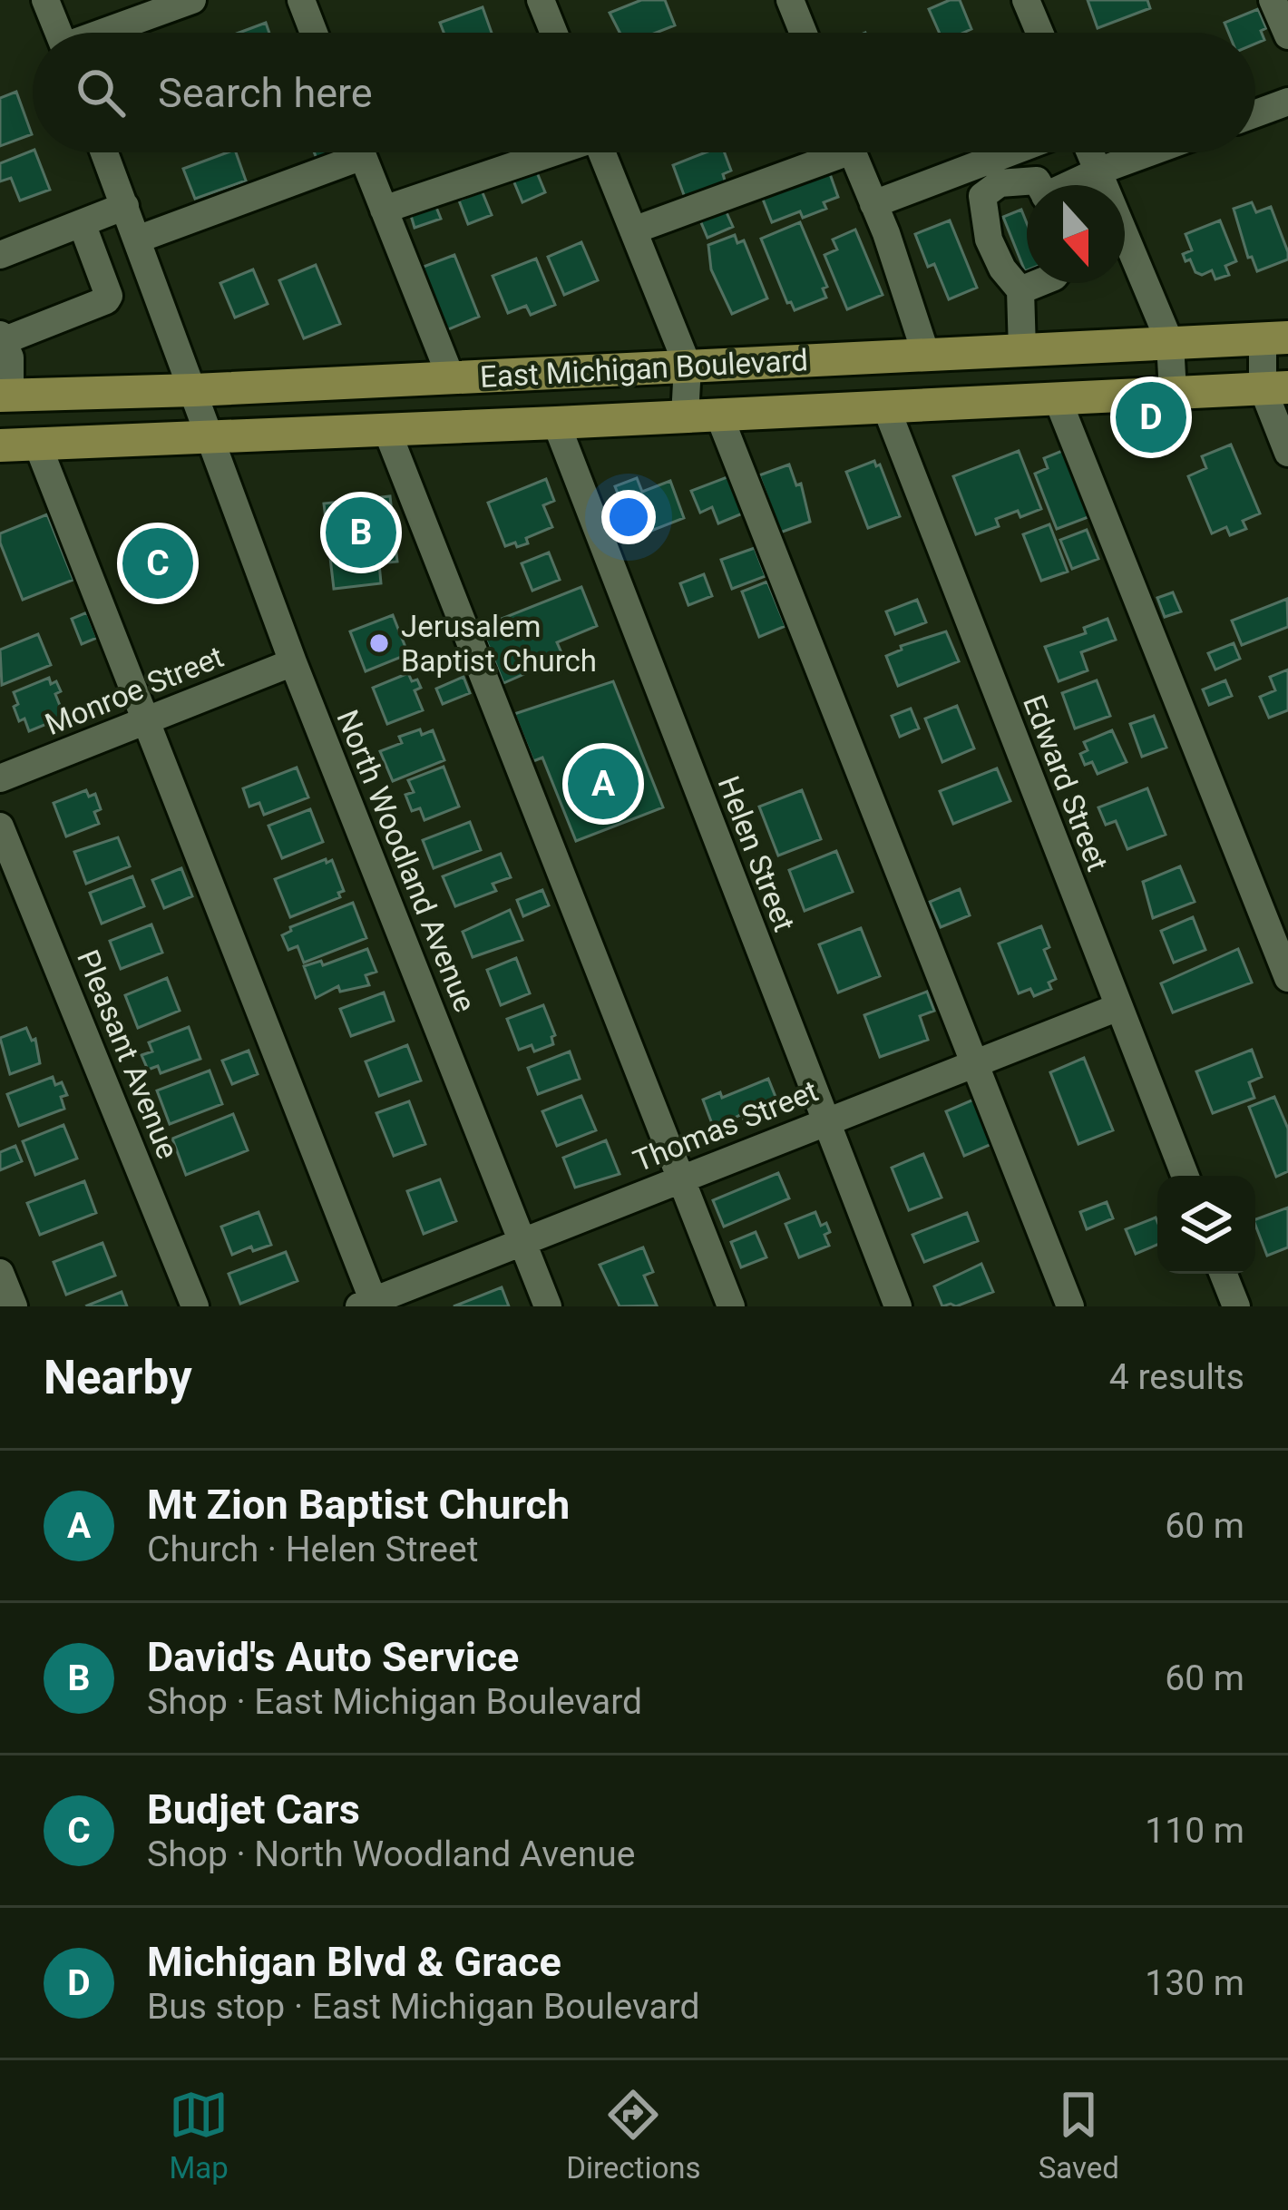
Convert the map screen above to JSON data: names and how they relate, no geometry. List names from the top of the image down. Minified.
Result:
{"streets":{"main road":["East Michigan Boulevard"],"street":["Monroe Street","Edward Street","Helen Street","North Woodland Avenue","Pleasant Avenue","Thomas Street"]},"crossings":[["East Michigan Boulevard","Edward Street"],["East Michigan Boulevard","Helen Street"],["East Michigan Boulevard","North Woodland Avenue"],["Monroe Street","North Woodland Avenue"],["Edward Street","Thomas Street"],["Helen Street","Thomas Street"],["North Woodland Avenue","Thomas Street"]],"places":["Jerusalem Baptist Church"],"north":"bottom","page":{"search":"Search here","pins":["D","B","C","A"],"heading":["Nearby","4 results"],"list":[{"mark":"A","name":"Mt Zion Baptist Church","note":"Church · Helen Street","value":"60 m"},{"mark":"B","name":"David's Auto Service","note":"Shop · East Michigan Boulevard","value":"60 m"},{"mark":"C","name":"Budjet Cars","note":"Shop · North Woodland Avenue","value":"110 m"},{"mark":"D","name":"Michigan Blvd & Grace","note":"Bus stop · East Michigan Boulevard","value":"130 m"}],"nav":["Map","Directions","Saved"]}}
